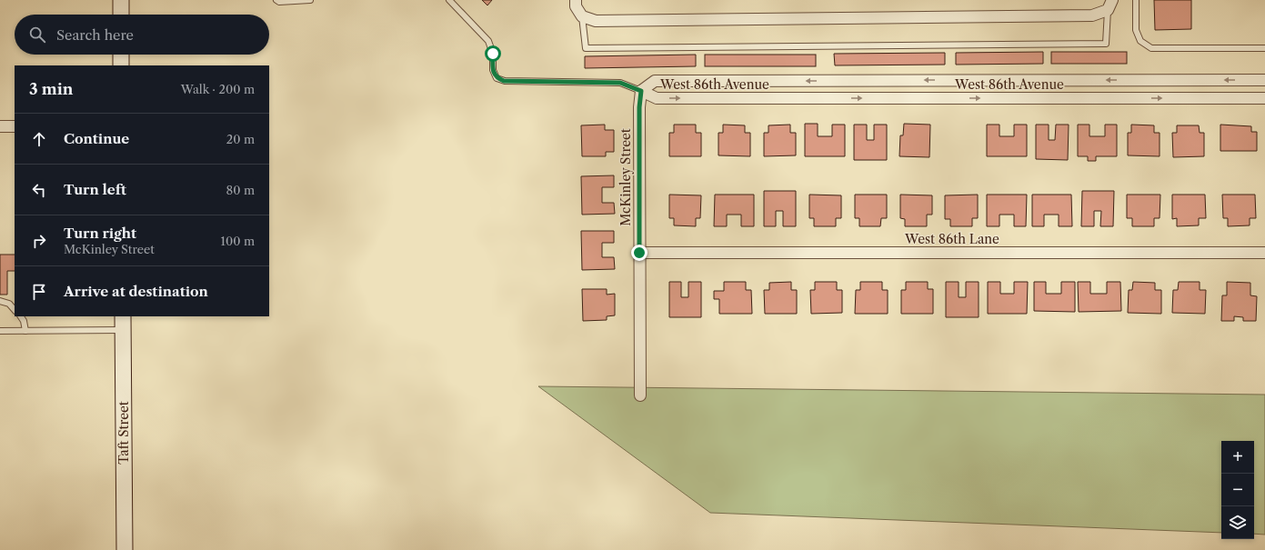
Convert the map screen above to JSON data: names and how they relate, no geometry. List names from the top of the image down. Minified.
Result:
{"streets":{"main road":["Taft Street"],"street":["West 86th Avenue","McKinley Street","West 86th Lane"]},"crossings":[["West 86th Avenue","McKinley Street"],["McKinley Street","West 86th Lane"]],"page":{"search":"Search here","heading":["3 min","Walk · 200 m"],"list":[["Continue","20 m"],["Turn left","80 m"],["Turn right","McKinley Street","100 m"],"Arrive at destination"],"map_buttons":["+","−"]}}
